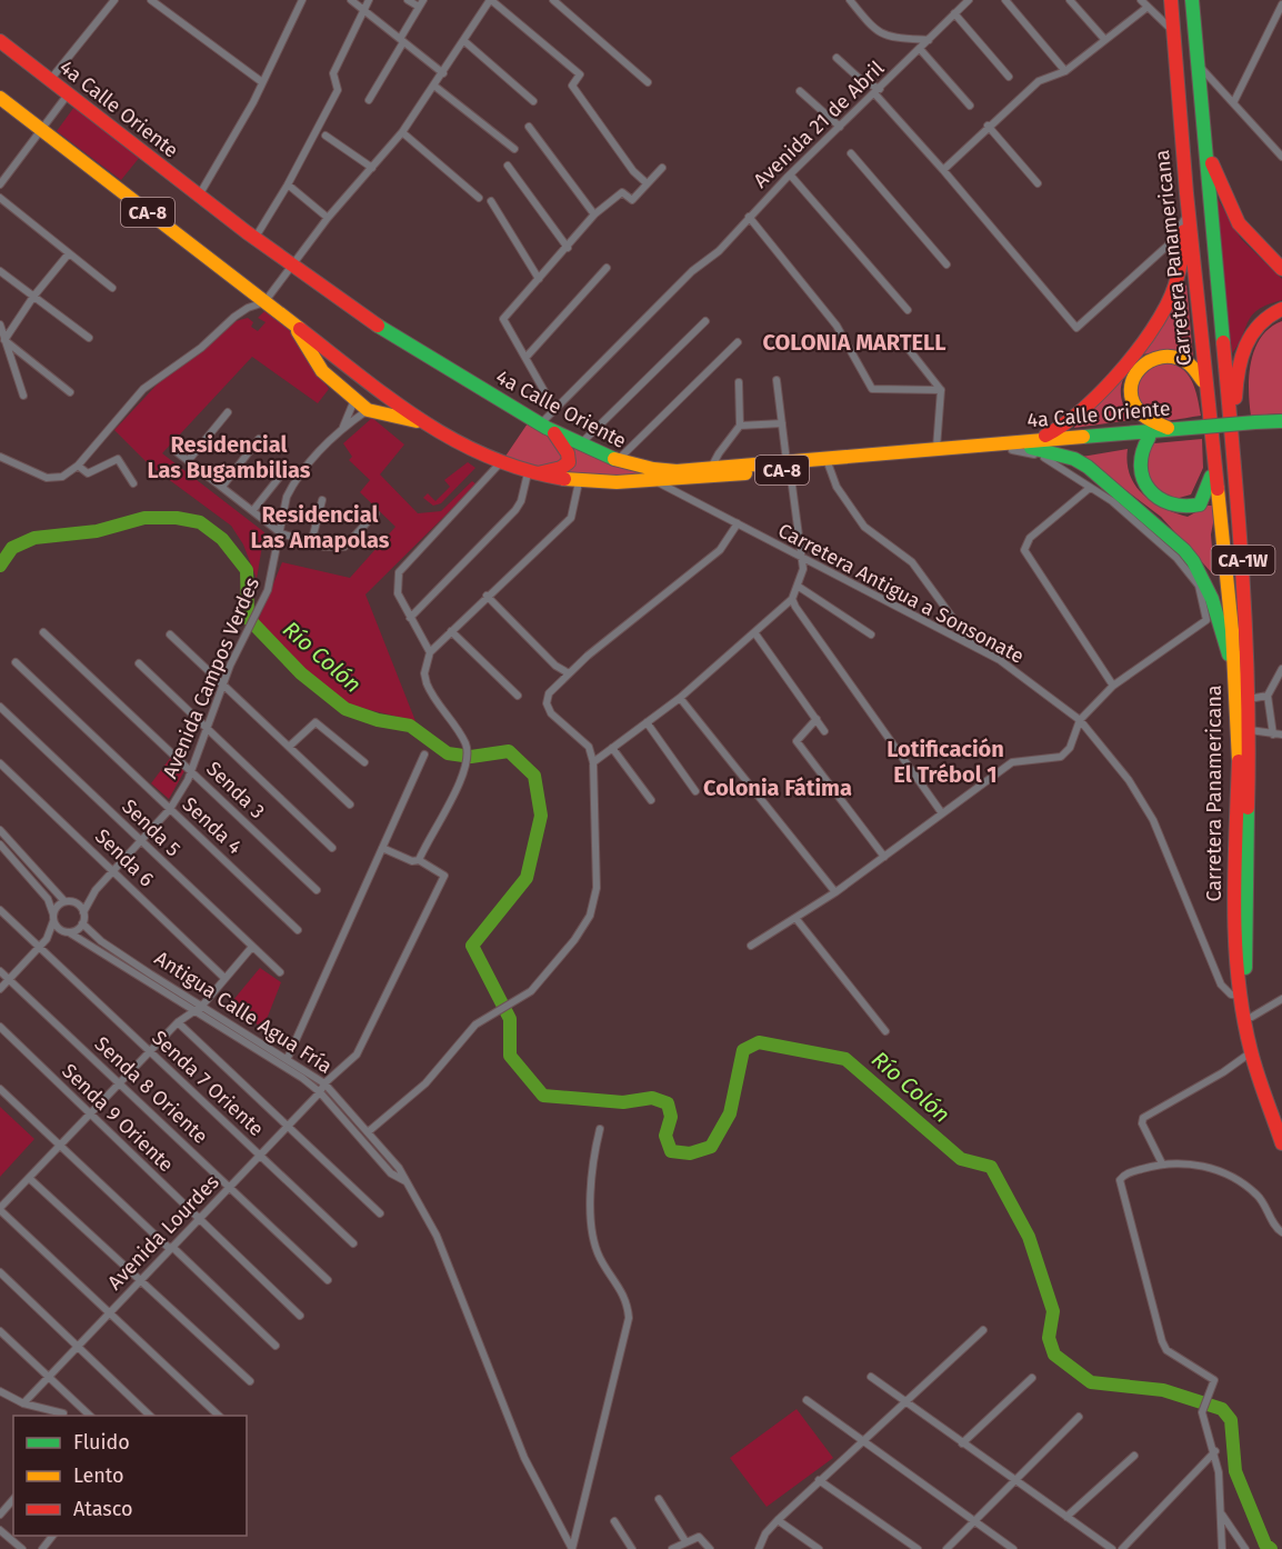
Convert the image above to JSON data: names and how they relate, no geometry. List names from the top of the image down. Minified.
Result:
{"streets":{"highway":["4a Calle Oriente","CA-8","Carretera Panamericana","CA-1W"],"street":["Avenida 21 de Abril","Carretera Antigua a Sonsonate","Avenida Campos Verdes","Senda 3","Senda 4","Senda 5","Senda 6","Antigua Calle Agua Fría","Senda 7 Oriente","Senda 8 Oriente","Senda 9 Oriente","Avenida Lourdes"]},"crossings":[["4a Calle Oriente","Avenida 21 de Abril"],["4a Calle Oriente","Carretera Panamericana"],["4a Calle Oriente","Carretera Antigua a Sonsonate"],["Carretera Panamericana","Carretera Antigua a Sonsonate"],["Avenida Campos Verdes","Senda 3"],["Avenida Campos Verdes","Senda 4"],["Avenida Campos Verdes","Senda 5"],["Avenida Campos Verdes","Senda 6"],["Avenida Campos Verdes","Antigua Calle Agua Fría"],["Antigua Calle Agua Fría","Avenida Lourdes"],["Senda 7 Oriente","Avenida Lourdes"],["Senda 8 Oriente","Avenida Lourdes"],["Senda 9 Oriente","Avenida Lourdes"]],"districts":["COLONIA MARTELL","Residencial Las Bugambilias","Residencial Las Amapolas","Lotificación El Trébol 1","Colonia Fátima"],"water":["Río Colón"],"legend":["Fluido","Lento","Atasco"]}
